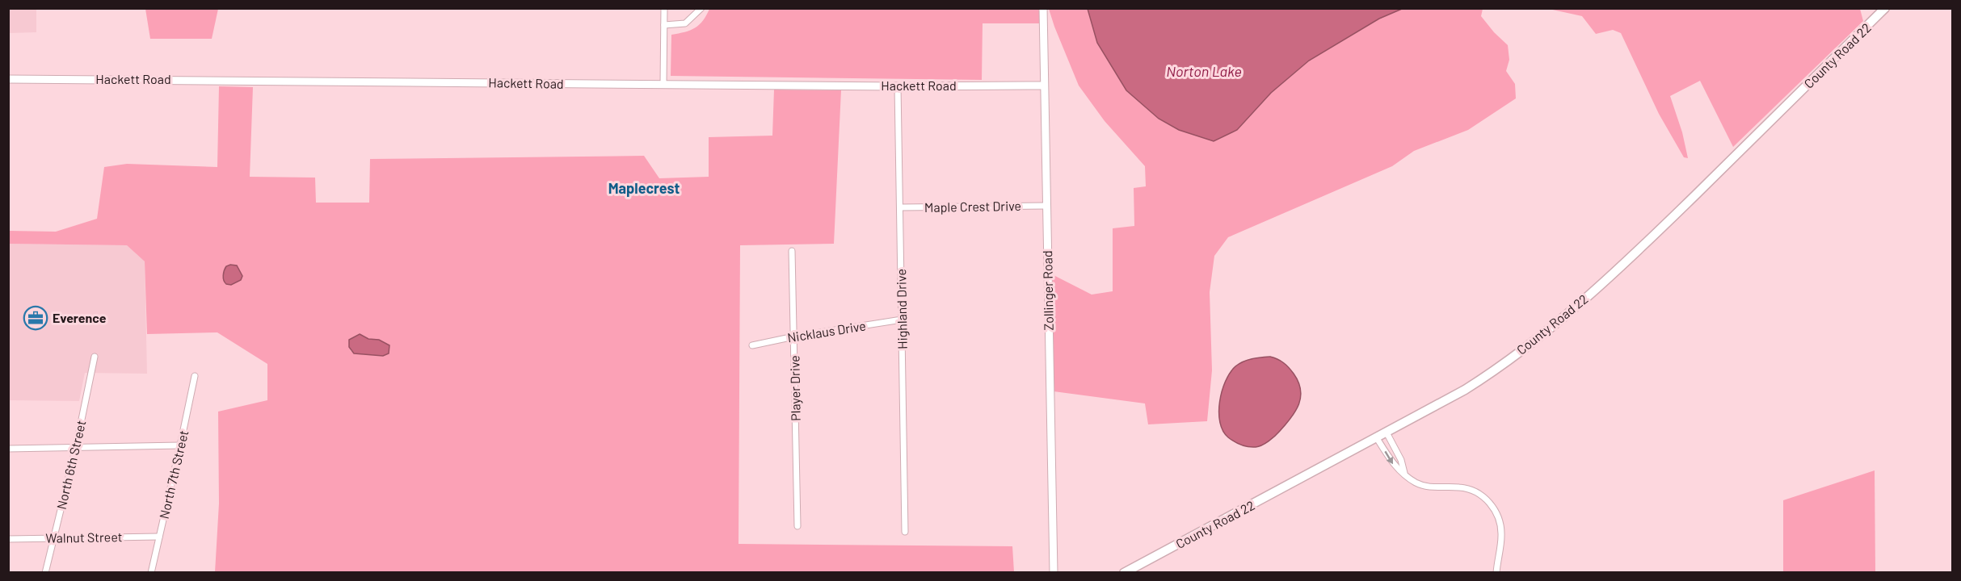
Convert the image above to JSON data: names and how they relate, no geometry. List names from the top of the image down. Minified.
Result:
{"streets":{"main road":["County Road 22"],"street":["Hackett Road","Maple Crest Drive","Zollinger Road","Highland Drive","Nicklaus Drive","Player Drive","North 6th Street","North 7th Street","Walnut Street"]},"crossings":[["Hackett Road","Zollinger Road"],["Hackett Road","Highland Drive"],["Maple Crest Drive","Zollinger Road"],["Maple Crest Drive","Highland Drive"],["Highland Drive","Nicklaus Drive"],["Nicklaus Drive","Player Drive"],["North 6th Street","Walnut Street"],["North 7th Street","Walnut Street"]],"districts":["Maplecrest"],"water":["Norton Lake"],"places":{"office":["Everence"]}}
